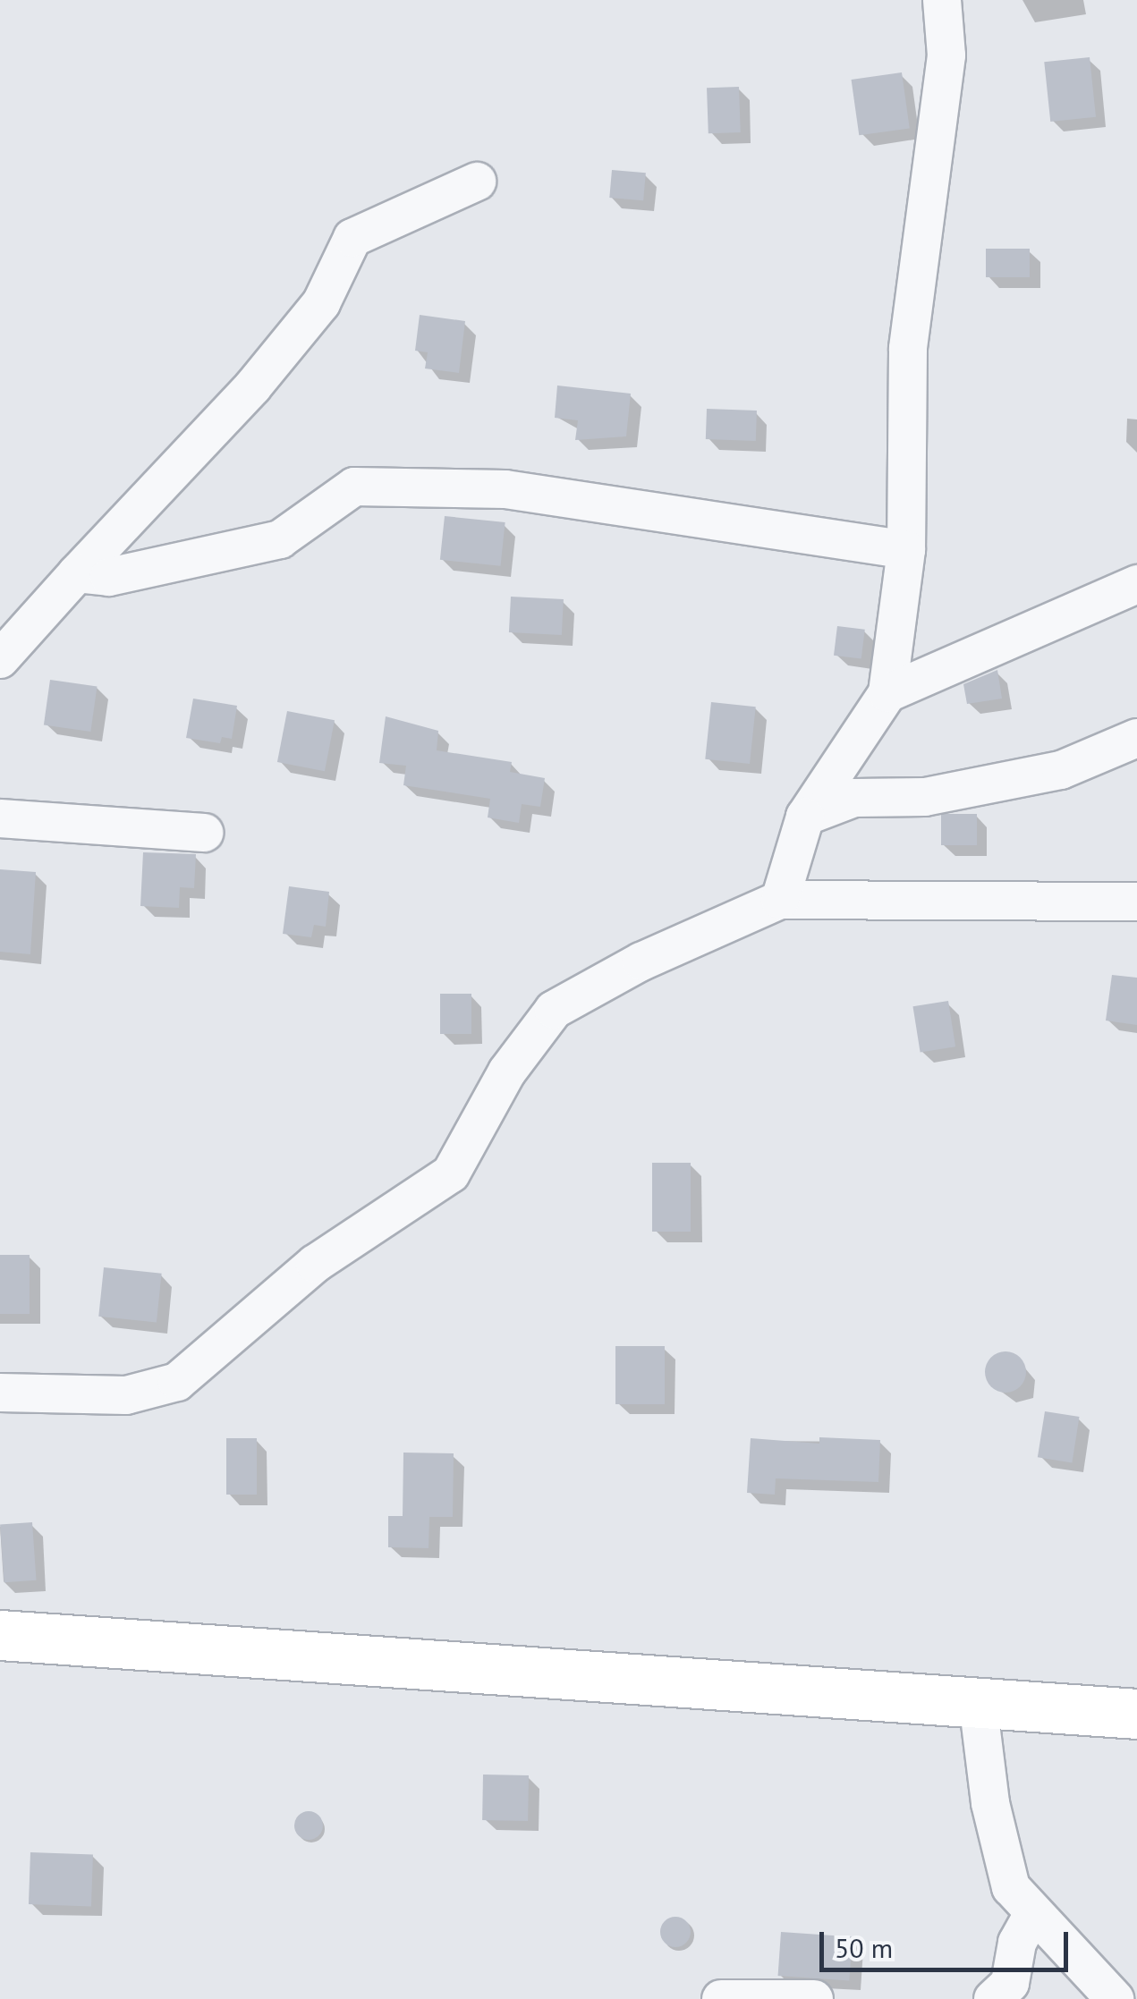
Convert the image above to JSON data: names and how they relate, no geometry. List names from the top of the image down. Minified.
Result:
{"scale_bar":"50 m"}
